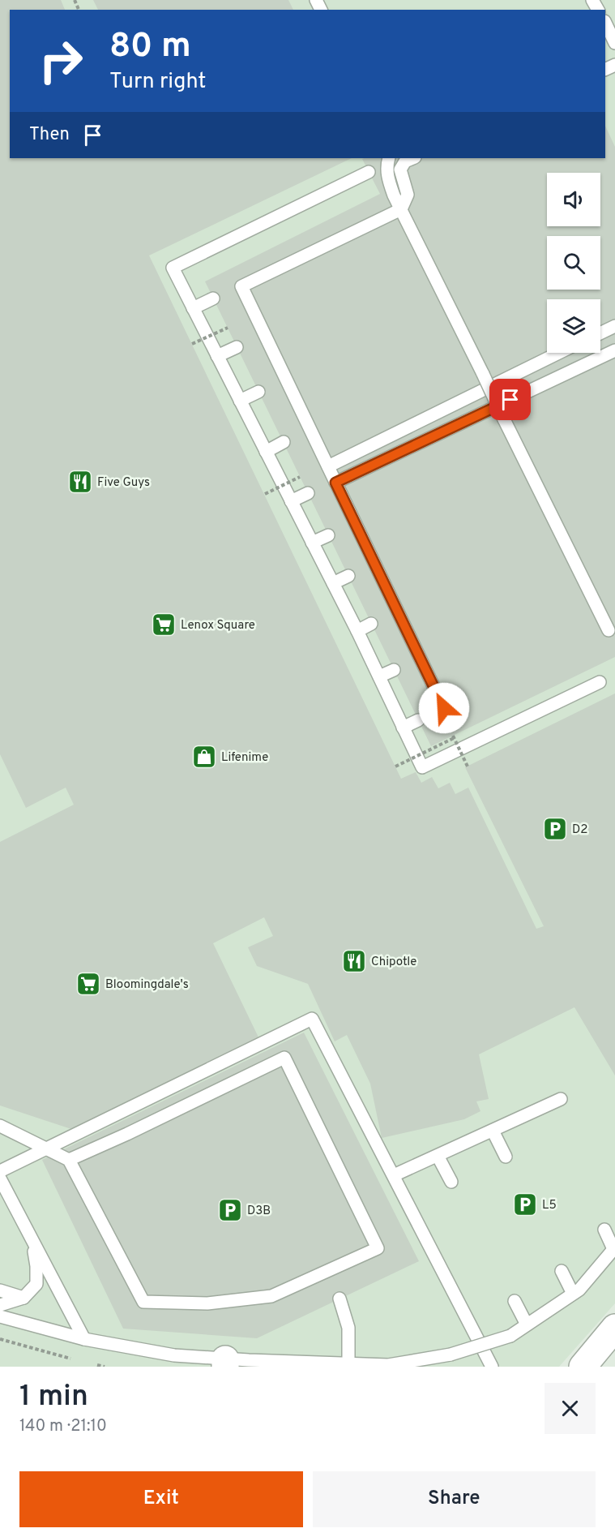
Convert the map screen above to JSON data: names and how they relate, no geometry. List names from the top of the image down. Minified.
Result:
{"places":{"restaurant":["Five Guys","Chipotle"],"supermarket":["Lenox Square","Bloomingdale's"],"shop":["Lifenime"],"parking":["D2","L5","D3B"]},"page":{"turn":["80 m","Turn right"],"then":"Then","heading":["1 min","140 m · 21:10"],"buttons":["Exit","Share"]}}
